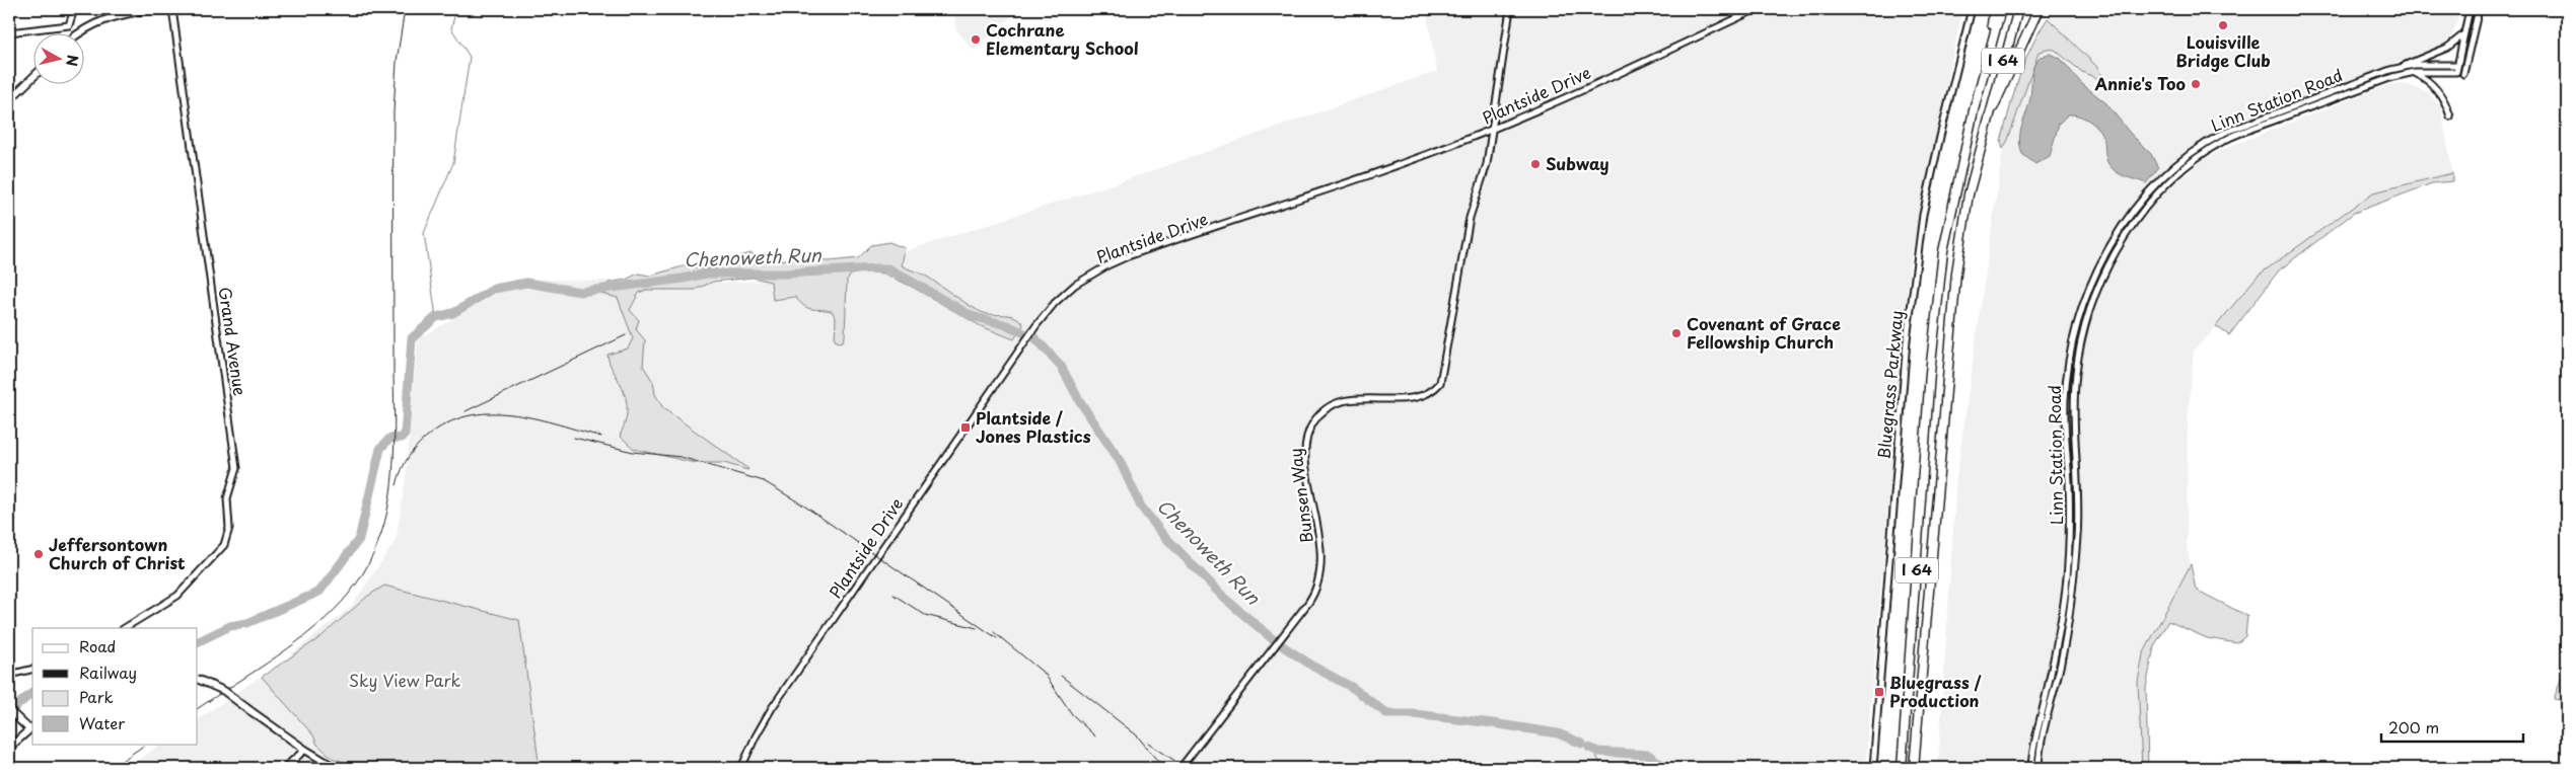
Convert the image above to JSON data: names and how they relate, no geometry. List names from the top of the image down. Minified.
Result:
{"streets":{"highway":["I 64"],"street":["Plantside Drive","Linn Station Road","Grand Avenue","Bluegrass Parkway","Bunsen Way"]},"crossings":[["Plantside Drive","Bunsen Way"]],"water":["Chenoweth Run"],"parks":["Sky View Park"],"places":{"other":["Louisville Bridge Club","Cochrane Elementary School","Annie's Too","Subway","Covenant of Grace Fellowship Church","Jeffersontown Church of Christ"],"transit":["Plantside / Jones Plastics","Bluegrass / Production"]},"legend":["Road","Railway","Park","Water"],"scale_bar":"200 m","north":"right"}
